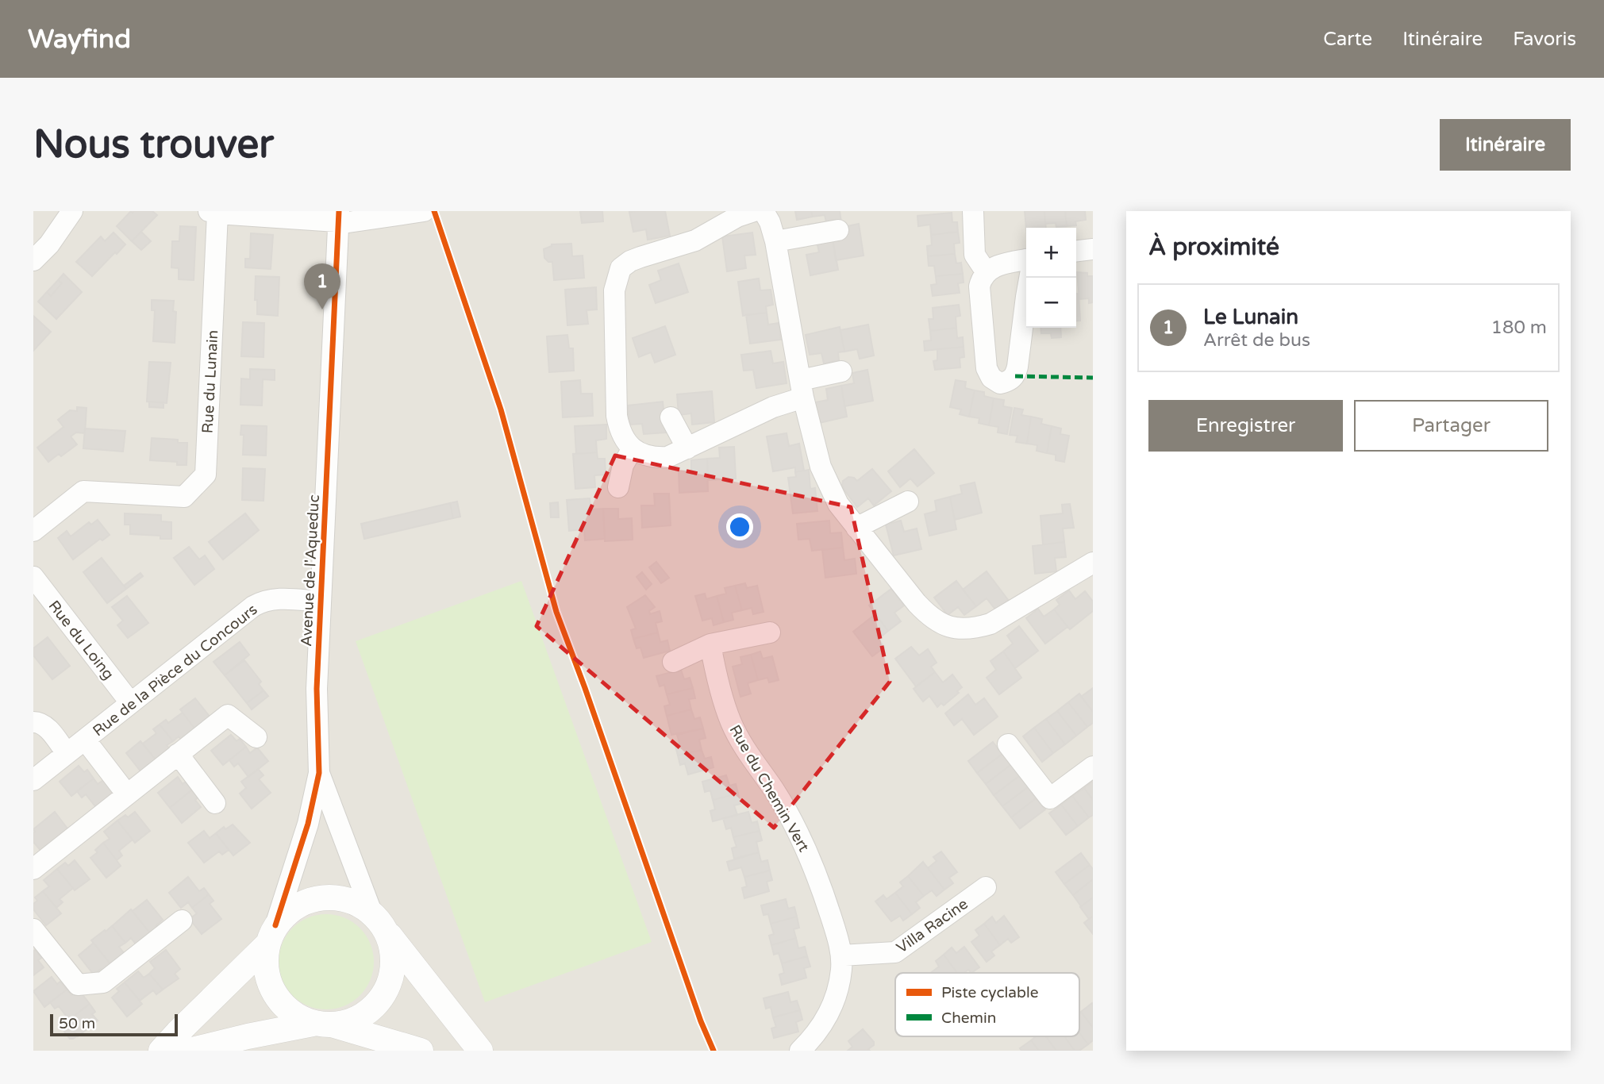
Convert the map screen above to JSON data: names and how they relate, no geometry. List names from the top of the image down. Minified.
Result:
{"streets":{"street":["Rue du Lunain","Avenue de l'Aqueduc","Rue du Loing","Rue de la Pièce du Concours","Rue du Chemin Vert","Villa Racine"]},"crossings":[["Rue du Lunain","Avenue de l'Aqueduc"],["Avenue de l'Aqueduc","Rue de la Pièce du Concours"],["Rue du Loing","Rue de la Pièce du Concours"],["Rue du Chemin Vert","Villa Racine"]],"legend":["Piste cyclable","Chemin"],"scale_bar":"50 m","page":{"header":"Wayfind","nav":["Carte","Itinéraire","Favoris"],"buttons":["Itinéraire",["Enregistrer","Partager"]],"title":"Nous trouver","heading":"À proximité","map_buttons":["+","−"],"pins":"1","list":[{"mark":"1","name":"Le Lunain","note":"Arrêt de bus","value":"180 m"}],"scale":"50 m"}}
